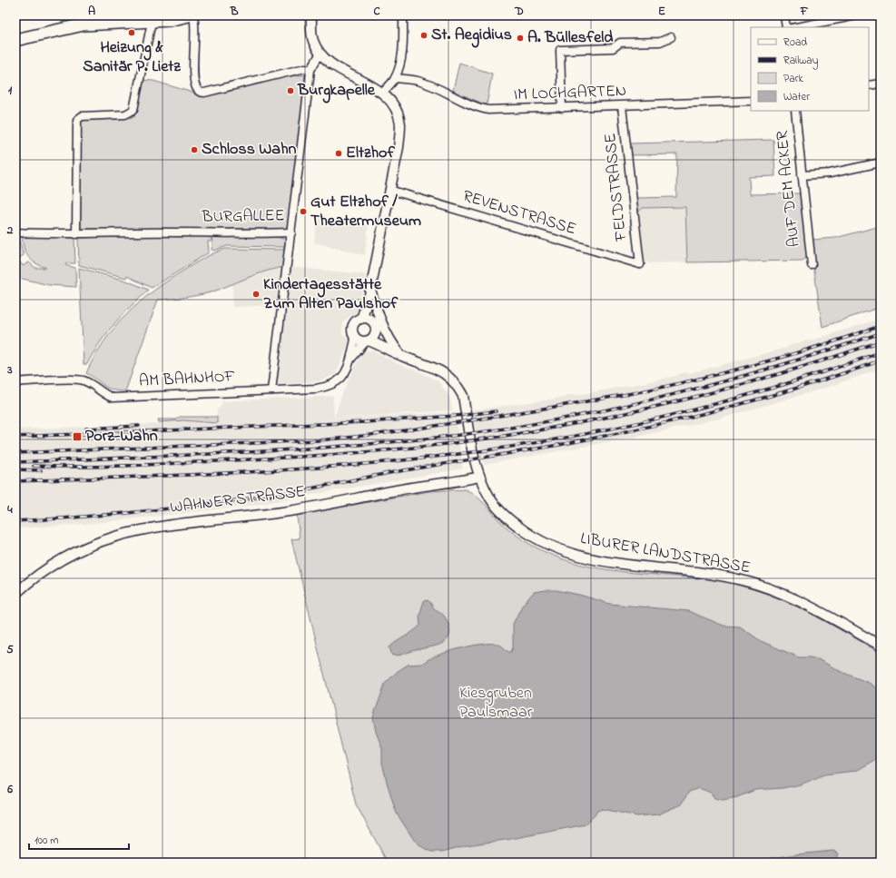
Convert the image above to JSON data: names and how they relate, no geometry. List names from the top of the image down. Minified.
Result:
{"streets":{"street":["IM LOCHGARTEN","FELDSTRASSE","AUF DEM ACKER","REVENSTRASSE","BURGALLEE","AM BAHNHOF","WAHNER STRASSE","LIBURER LANDSTRASSE"]},"crossings":[["IM LOCHGARTEN","FELDSTRASSE"],["FELDSTRASSE","REVENSTRASSE"],["AM BAHNHOF","LIBURER LANDSTRASSE"],["WAHNER STRASSE","LIBURER LANDSTRASSE"]],"parks":["Kiesgruben Paulsmaar"],"places":{"other":["Heizung & Sanitär P. Lietz","St. Aegidius","A. Büllesfeld","Burgkapelle","Schloss Wahn","Eltzhof","Gut Eltzhof / Theatermuseum","Kindertagesstätte Zum Alten Paulshof"],"transit":["Porz-Wahn"]},"legend":["Road","Railway","Park","Water"],"scale_bar":"100 m","grid":{"columns":["A","B","C","D","E","F"],"rows":["1","2","3","4","5","6"]}}
